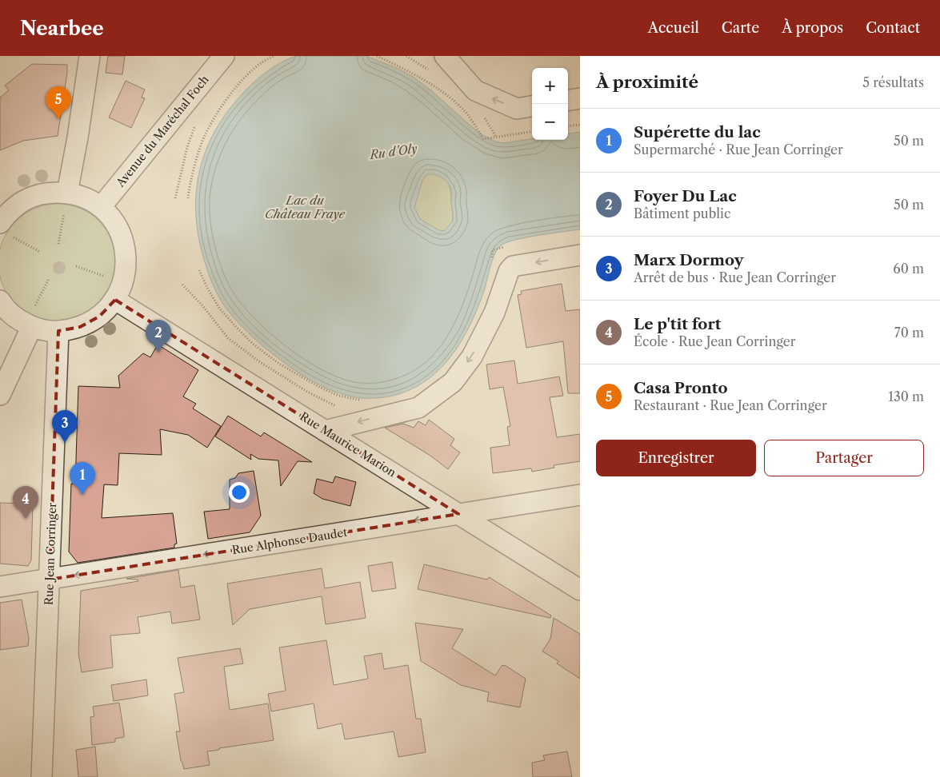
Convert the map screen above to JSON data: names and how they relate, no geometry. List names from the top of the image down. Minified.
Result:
{"streets":{"street":["Avenue du Maréchal Foch","Rue Maurice Marion","Rue Alphonse Daudet","Rue Jean Corringer"]},"crossings":[["Rue Maurice Marion","Rue Alphonse Daudet"],["Rue Alphonse Daudet","Rue Jean Corringer"]],"one_way":["Rue Alphonse Daudet"],"water":["Ru d'Oly","Lac du Château Fraye"],"page":{"header":"Nearbee","nav":["Accueil","Carte","À propos","Contact"],"heading":["À proximité","5 résultats"],"map_buttons":["+","−"],"pins":["5","2","3","1","4"],"list":[{"mark":"1","name":"Supérette du lac","note":"Supermarché · Rue Jean Corringer","value":"50 m"},{"mark":"2","name":"Foyer Du Lac","note":"Bâtiment public","value":"50 m"},{"mark":"3","name":"Marx Dormoy","note":"Arrêt de bus · Rue Jean Corringer","value":"60 m"},{"mark":"4","name":"Le p'tit fort","note":"École · Rue Jean Corringer","value":"70 m"},{"mark":"5","name":"Casa Pronto","note":"Restaurant · Rue Jean Corringer","value":"130 m"}],"buttons":["Enregistrer","Partager"]}}
